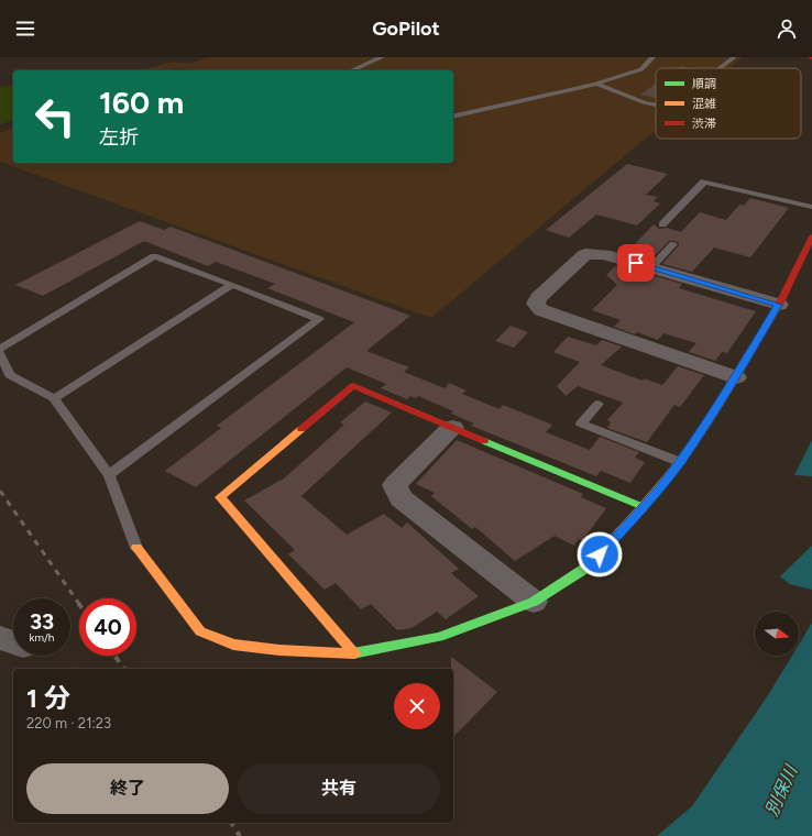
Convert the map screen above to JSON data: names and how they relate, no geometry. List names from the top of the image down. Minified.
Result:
{"water":["別保川"],"legend":["順調","混雑","渋滞"],"north":"right","page":{"header":"GoPilot","turn":["160 m","左折"],"speed":"33 km/h","limit":"40","heading":["1 分","220 m · 21:23"],"buttons":["終了","共有"]}}
